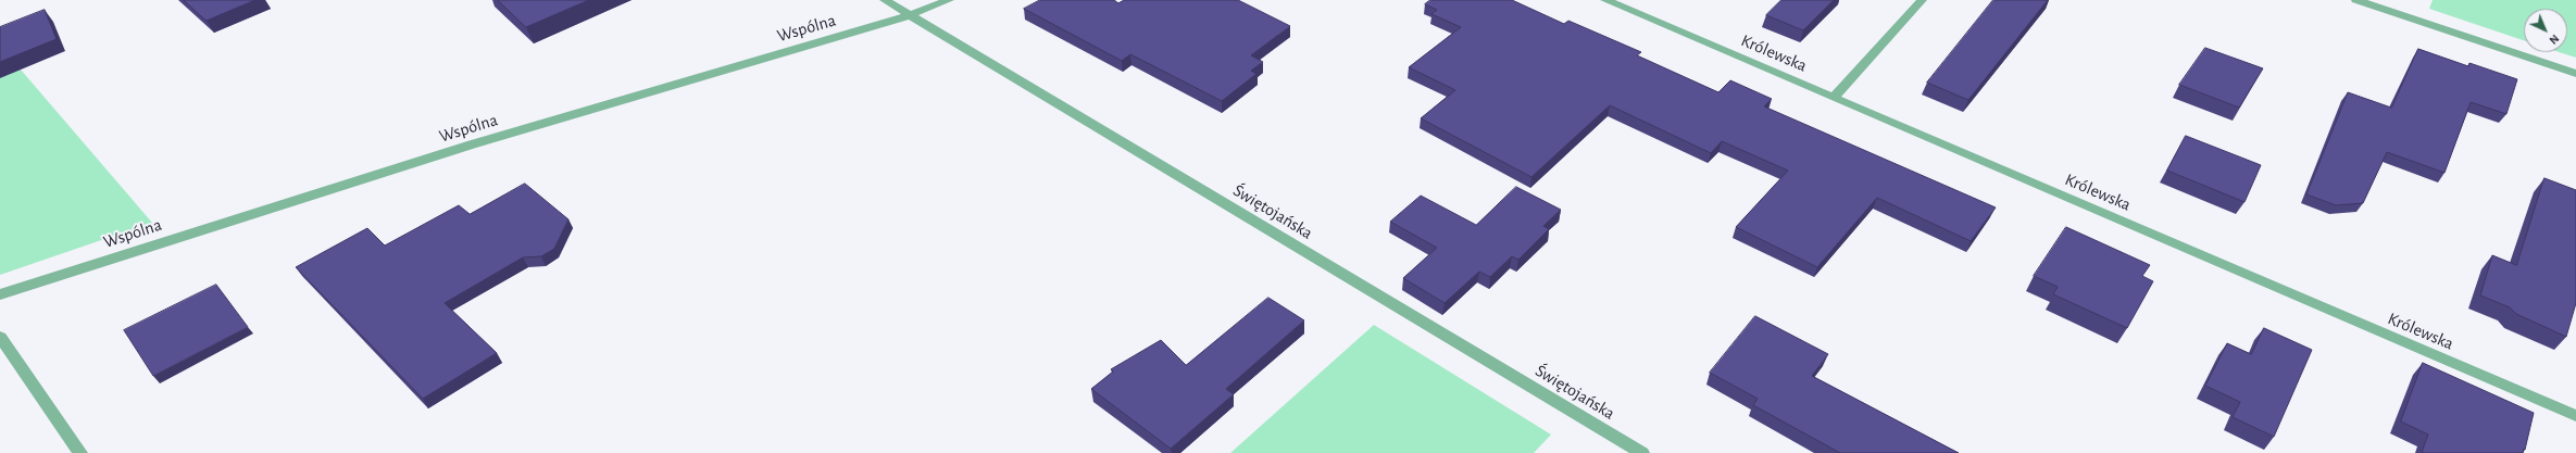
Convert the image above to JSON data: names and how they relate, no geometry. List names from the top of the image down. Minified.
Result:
{"streets":{"street":["Wspólna","Królewska","Świętojańska"]},"crossings":[["Wspólna","Świętojańska"]],"north":"bottom right"}
